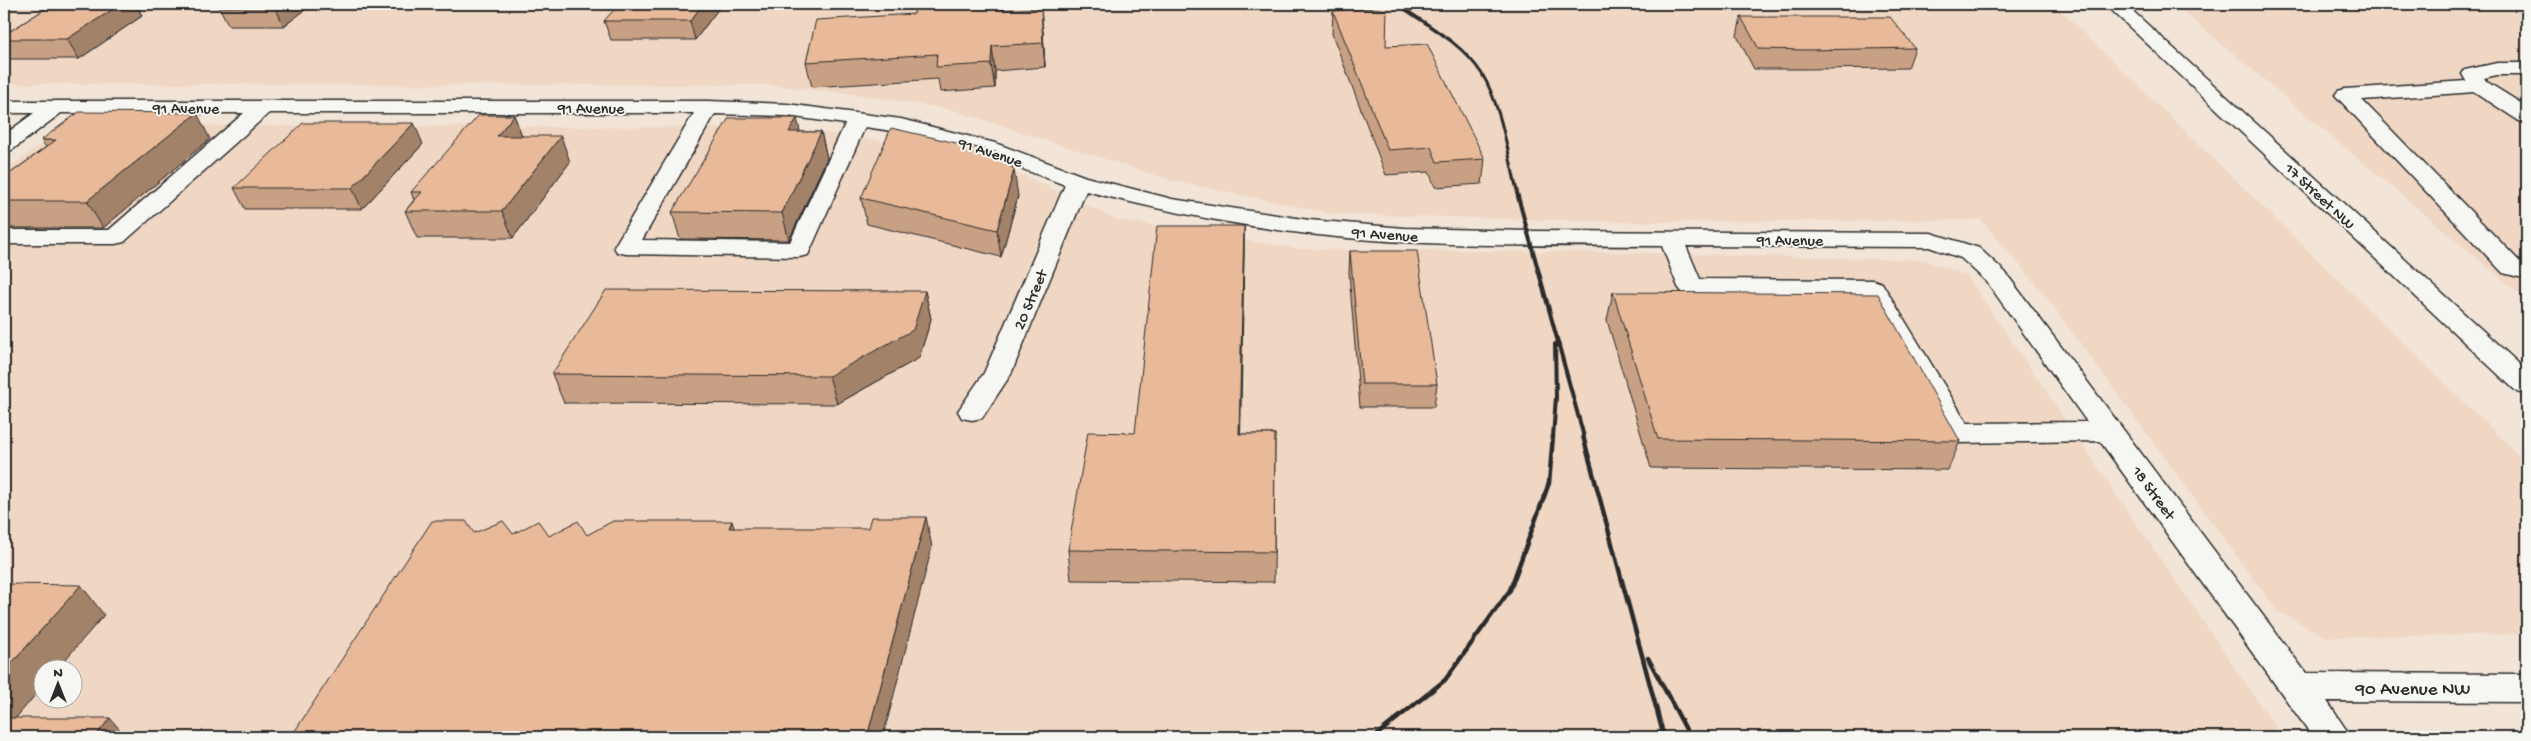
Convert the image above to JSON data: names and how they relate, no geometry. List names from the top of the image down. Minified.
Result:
{"streets":{"street":["91 Avenue","17 Street NW","20 Street","18 Street","90 Avenue NW"]},"crossings":[["91 Avenue","20 Street"],["91 Avenue","18 Street"],["18 Street","90 Avenue NW"]],"north":"top"}
